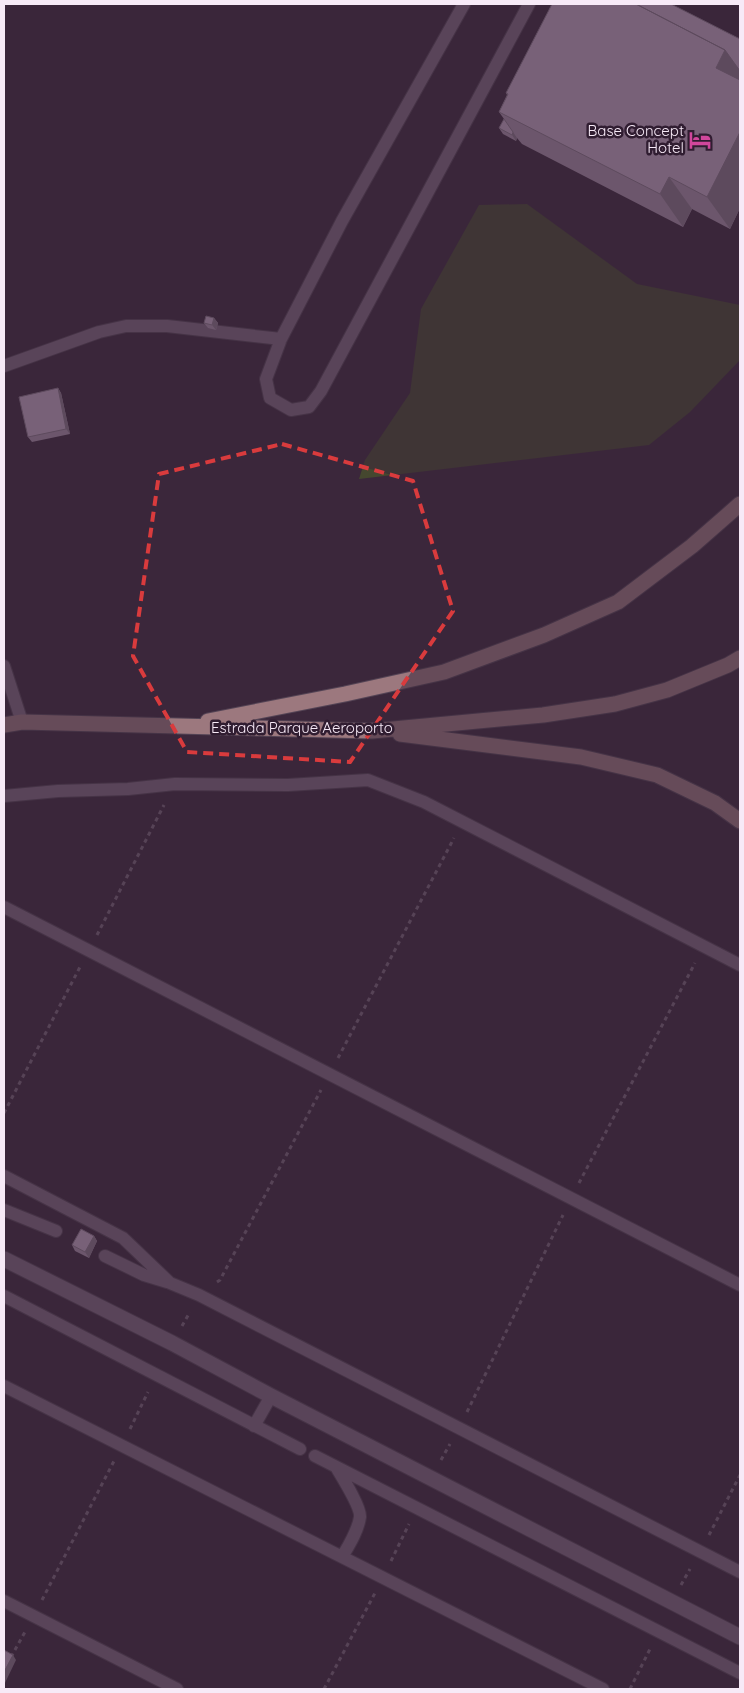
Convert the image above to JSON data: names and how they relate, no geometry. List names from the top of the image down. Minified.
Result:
{"streets":{"main road":["Estrada Parque Aeroporto"]},"places":{"hotel":["Base Concept Hotel"]}}
